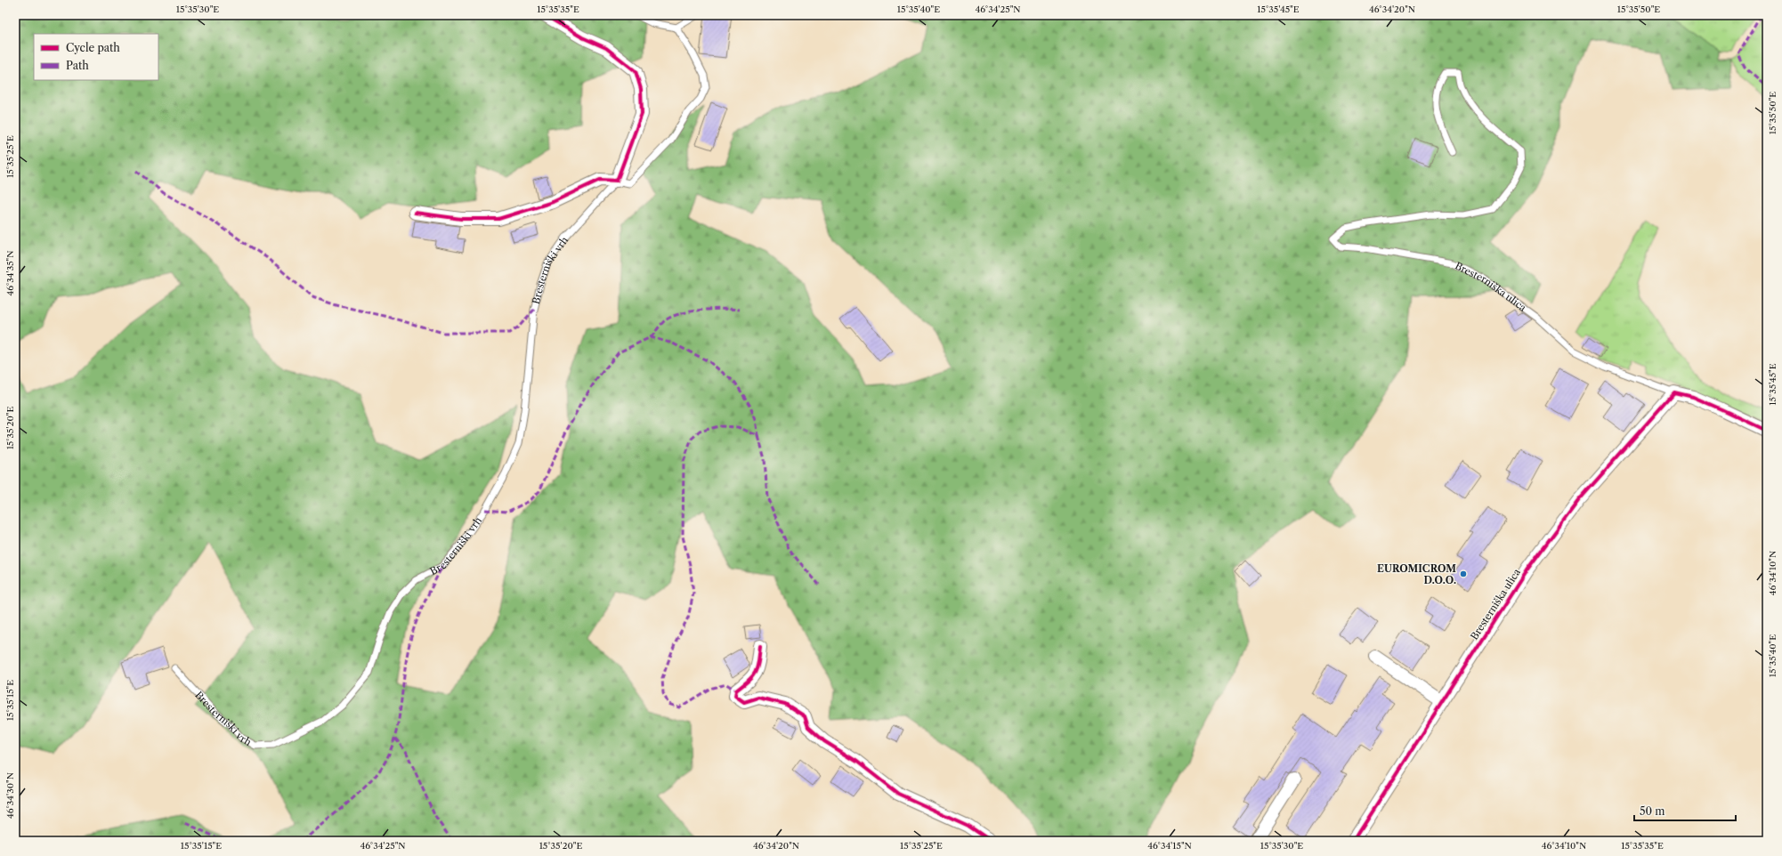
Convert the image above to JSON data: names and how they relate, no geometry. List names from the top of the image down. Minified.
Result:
{"streets":{"street":["Bresterniški vrh","Bresterniška ulica"]},"places":["EUROMICROM D.O.O."],"legend":["Cycle path","Path"],"scale_bar":"50 m","coordinates":["15°35'30\"E","15°35'35\"E","15°35'40\"E","46°34'25\"N","15°35'45\"E","46°34'20\"N","15°35'50\"E","15°35'25\"E","46°34'35\"N","15°35'20\"E","46°34'10\"N","15°35'15\"E","46°34'30\"N","46°34'15\"N"]}
